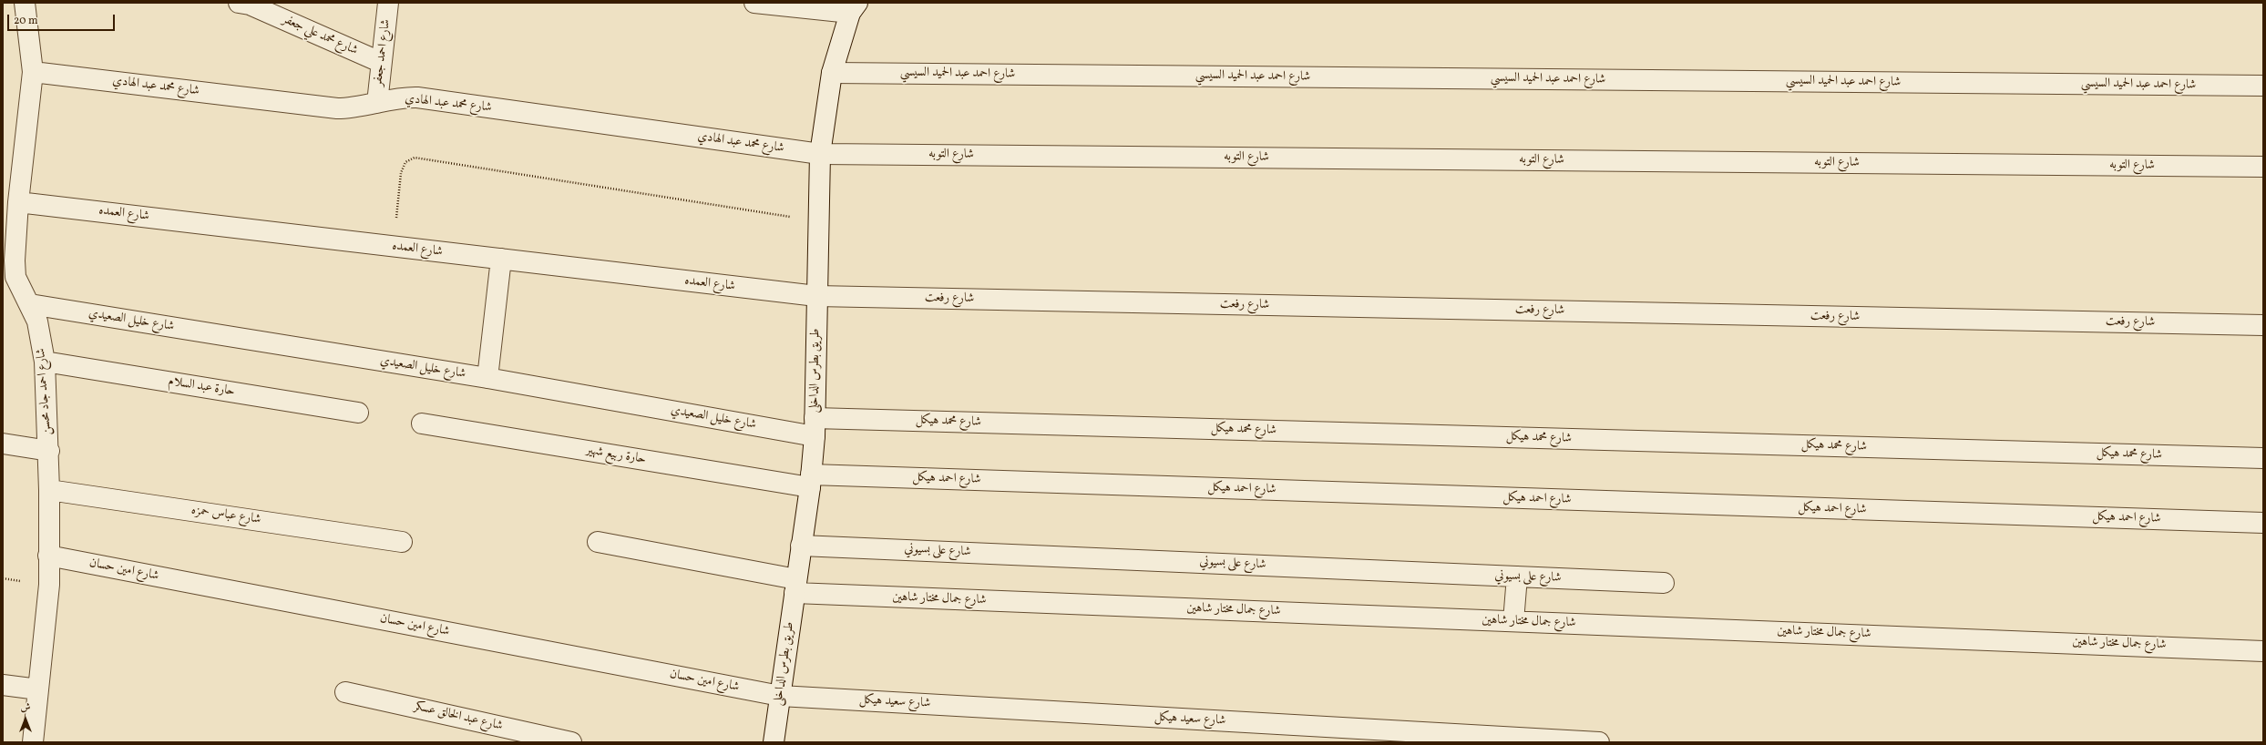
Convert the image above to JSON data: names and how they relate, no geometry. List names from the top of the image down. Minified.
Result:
{"streets":{"street":["شارع محمد علي جعفر","شارع احمد جعفر","شارع احمد عبد الحميد السيسي","شارع محمد عبد الهادي","شارع التوبه","شارع العمده","شارع رفعت","شارع خليل الصعيدي","طريق بطرس الداخلى","حارة عبد السلام","شارع احمد جاد محسن","شارع محمد هيكل","حارة ربيع شهير","شارع احمد هيكل","شارع عباس حمزه","شارع على بسيوني","شارع امين حسان","شارع جمال مختار شاهين","شارع سعيد هيكل","شارع عبد الخالق عسكر"]},"crossings":[["شارع محمد علي جعفر","شارع احمد جعفر"],["شارع احمد جعفر","شارع محمد عبد الهادي"],["شارع احمد عبد الحميد السيسي","طريق بطرس الداخلى"],["شارع محمد عبد الهادي","شارع التوبه"],["شارع محمد عبد الهادي","طريق بطرس الداخلى"],["شارع محمد عبد الهادي","شارع احمد جاد محسن"],["شارع التوبه","طريق بطرس الداخلى"],["شارع العمده","شارع رفعت"],["شارع العمده","طريق بطرس الداخلى"],["شارع العمده","شارع احمد جاد محسن"],["شارع رفعت","طريق بطرس الداخلى"],["شارع خليل الصعيدي","طريق بطرس الداخلى"],["شارع خليل الصعيدي","شارع احمد جاد محسن"],["شارع خليل الصعيدي","شارع محمد هيكل"],["طريق بطرس الداخلى","شارع محمد هيكل"],["طريق بطرس الداخلى","حارة ربيع شهير"],["طريق بطرس الداخلى","شارع احمد هيكل"],["طريق بطرس الداخلى","شارع على بسيوني"],["طريق بطرس الداخلى","شارع امين حسان"],["طريق بطرس الداخلى","شارع جمال مختار شاهين"],["طريق بطرس الداخلى","شارع سعيد هيكل"],["حارة عبد السلام","شارع احمد جاد محسن"],["شارع احمد جاد محسن","شارع عباس حمزه"],["شارع احمد جاد محسن","شارع امين حسان"],["حارة ربيع شهير","شارع احمد هيكل"],["شارع امين حسان","شارع سعيد هيكل"]],"scale_bar":"20 m","north":"top"}
